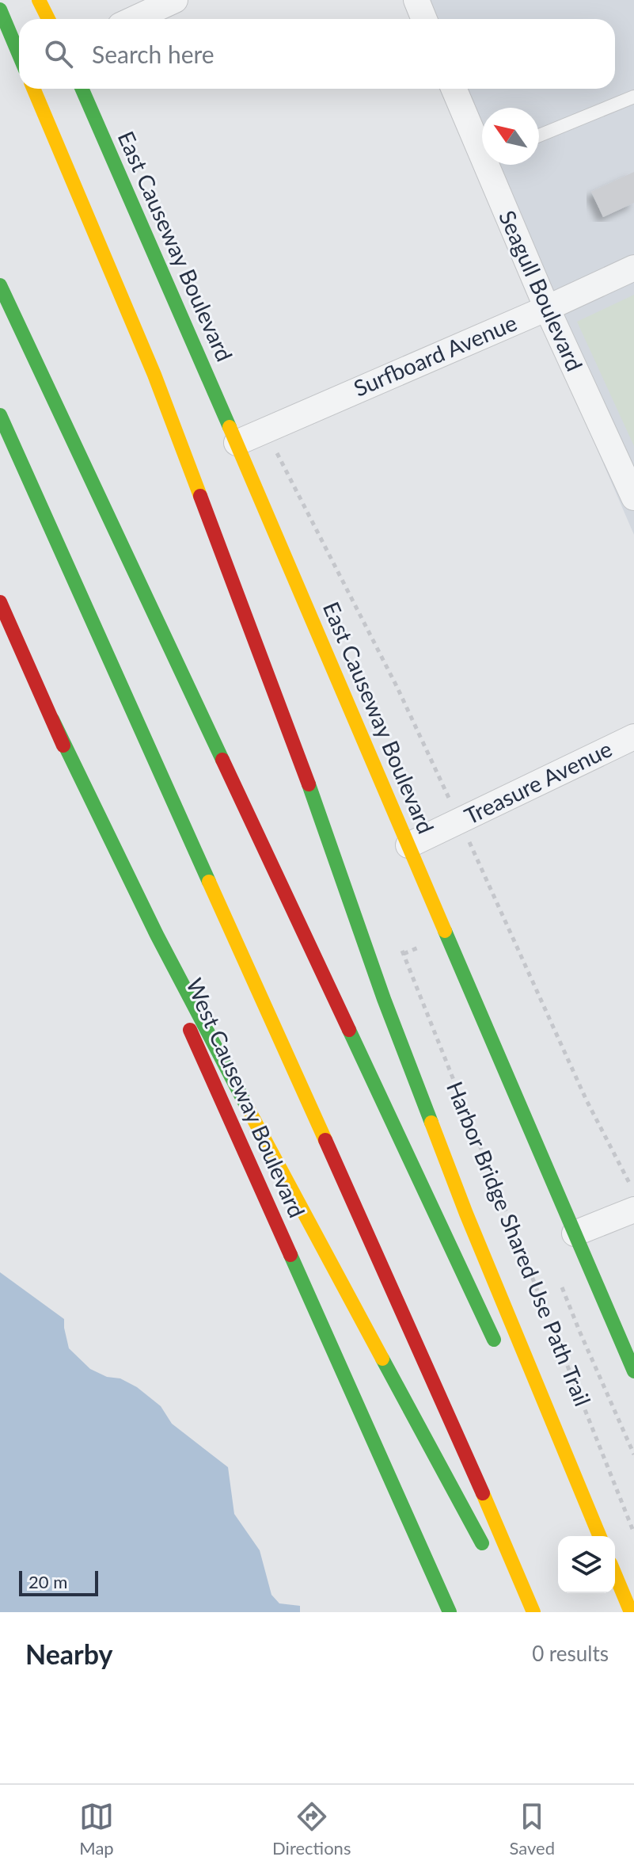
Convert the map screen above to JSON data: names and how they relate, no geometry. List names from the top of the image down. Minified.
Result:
{"streets":{"main road":["East Causeway Boulevard","West Causeway Boulevard"],"street":["Seagull Boulevard","Surfboard Avenue","Treasure Avenue"],"path":["Harbor Bridge Shared Use Path Trail"]},"crossings":[["East Causeway Boulevard","Surfboard Avenue"],["East Causeway Boulevard","Treasure Avenue"],["Seagull Boulevard","Surfboard Avenue"]],"scale_bar":"20 m","north":"top left","page":{"search":"Search here","scale":"20 m","heading":["Nearby","0 results"],"nav":["Map","Directions","Saved"]}}
